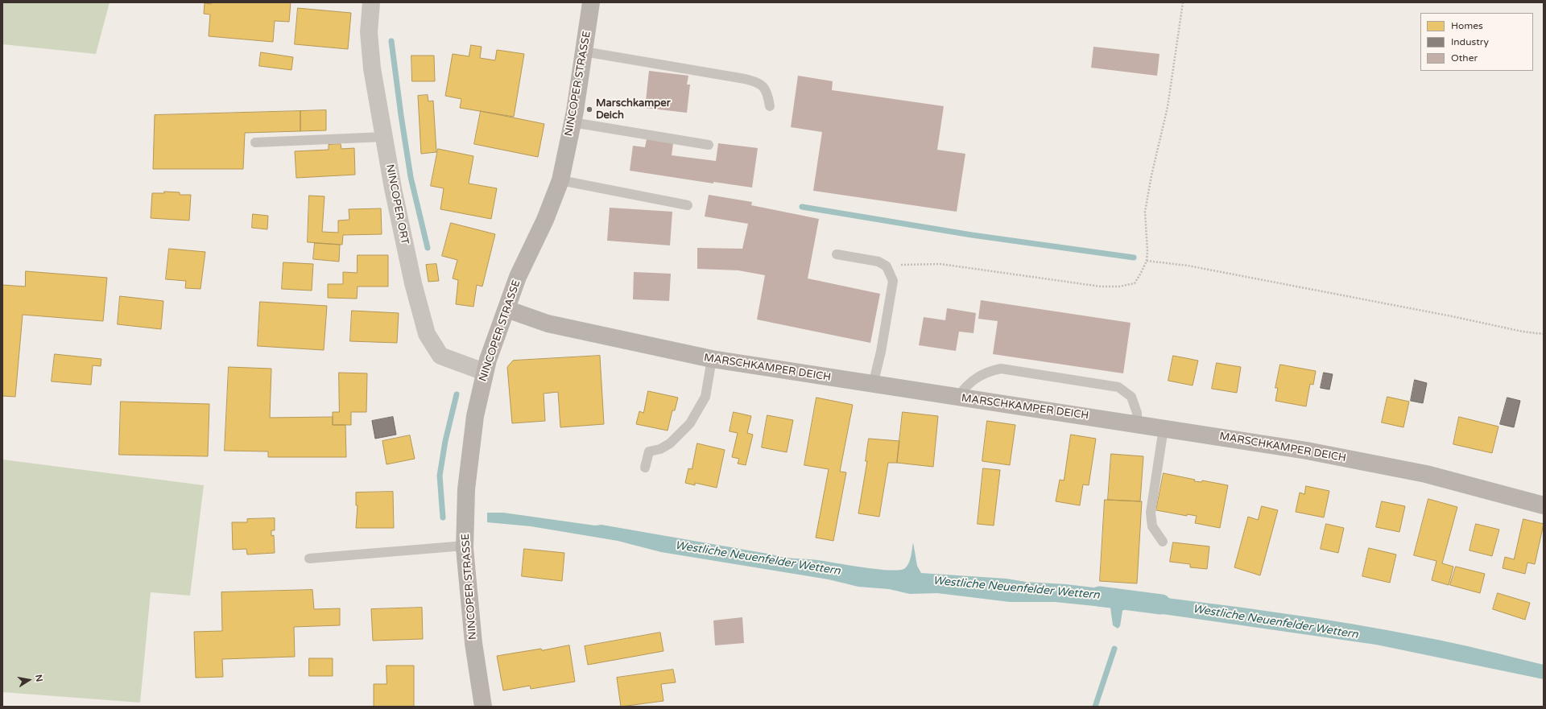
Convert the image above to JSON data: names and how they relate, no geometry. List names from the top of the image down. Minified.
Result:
{"streets":{"main road":["NINCOPER STRASSE","MARSCHKAMPER DEICH"],"street":["NINCOPER ORT"]},"crossings":[["NINCOPER STRASSE","NINCOPER ORT"],["NINCOPER STRASSE","MARSCHKAMPER DEICH"]],"water":["Westliche Neuenfelder Wettern"],"places":["Marschkamper Deich"],"legend":["Homes","Industry","Other"],"north":"right"}
